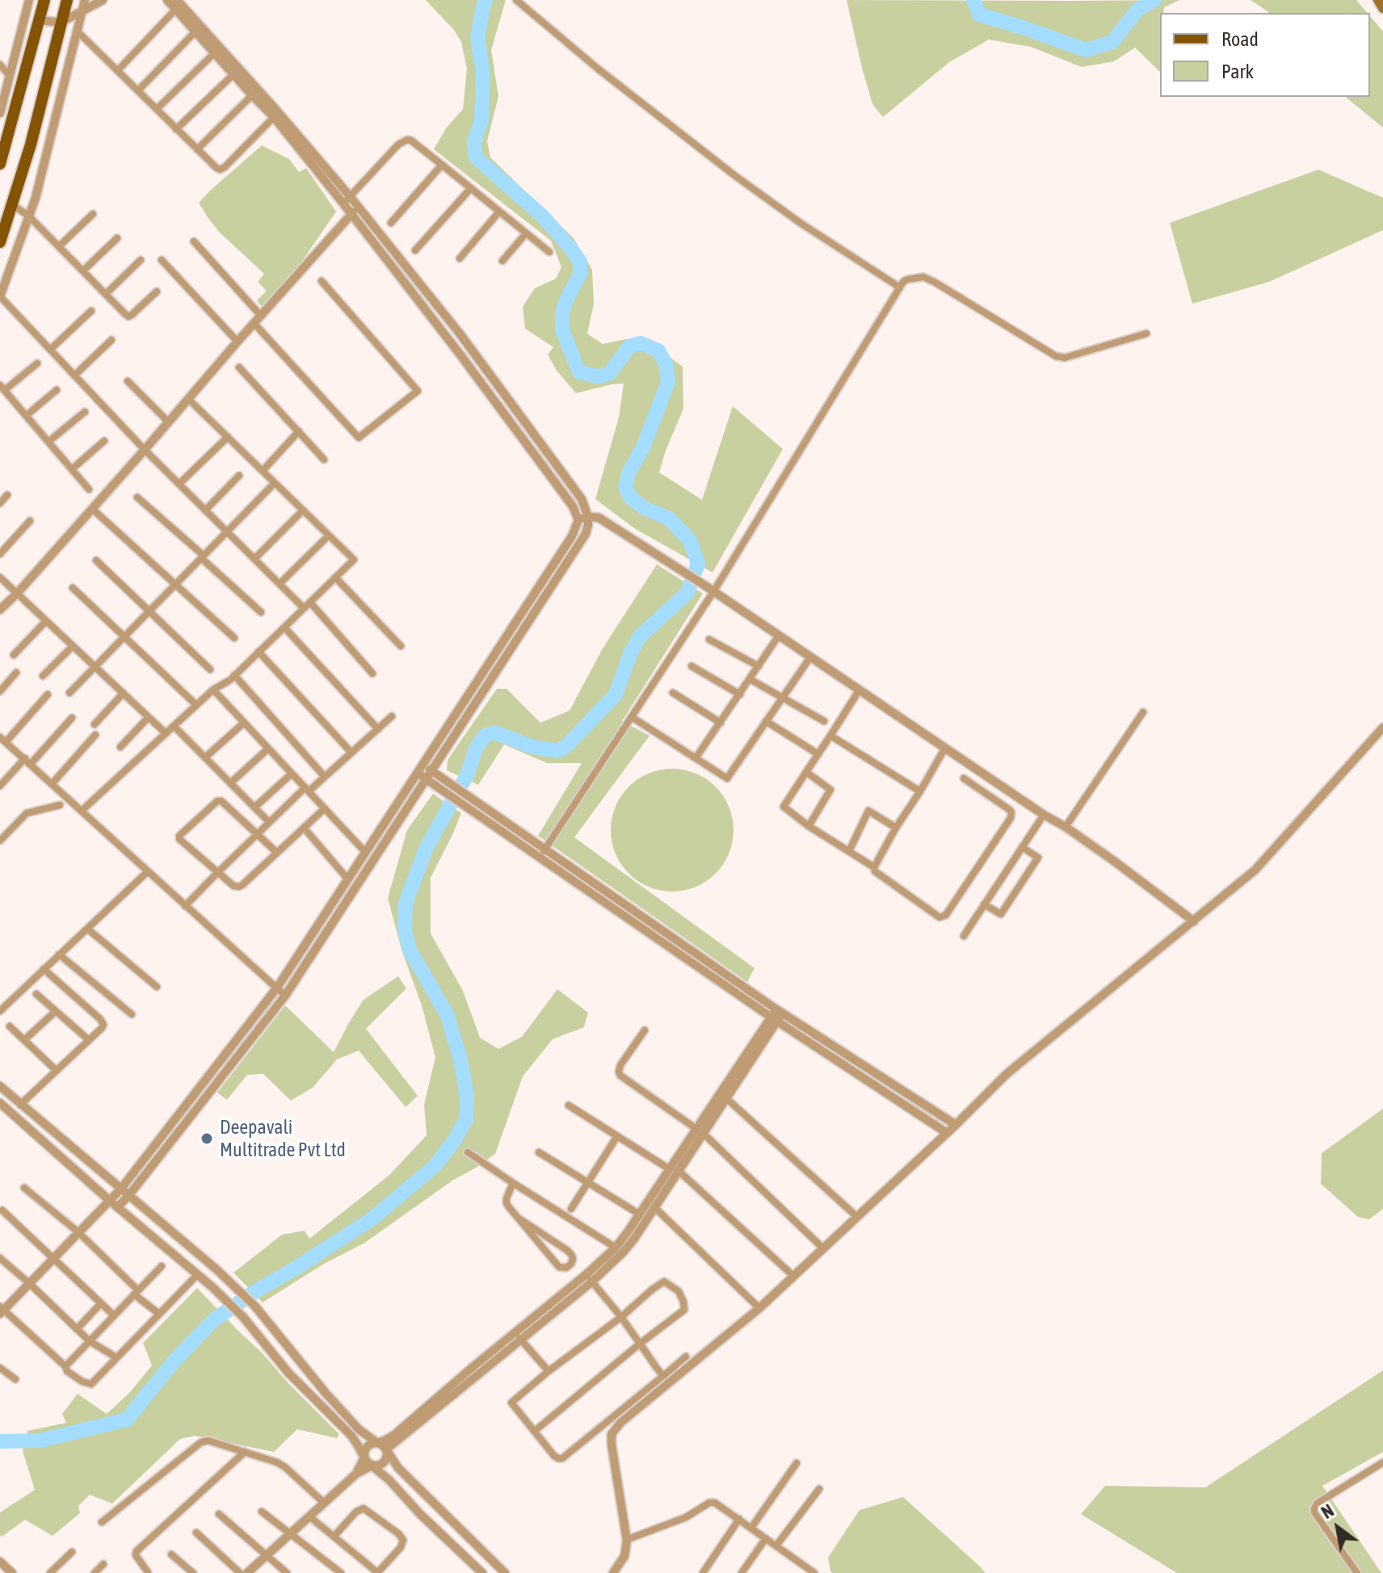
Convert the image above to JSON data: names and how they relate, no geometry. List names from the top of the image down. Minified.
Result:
{"places":["Deepavali Multitrade Pvt Ltd"],"legend":["Road","Park"],"north":"top left"}
